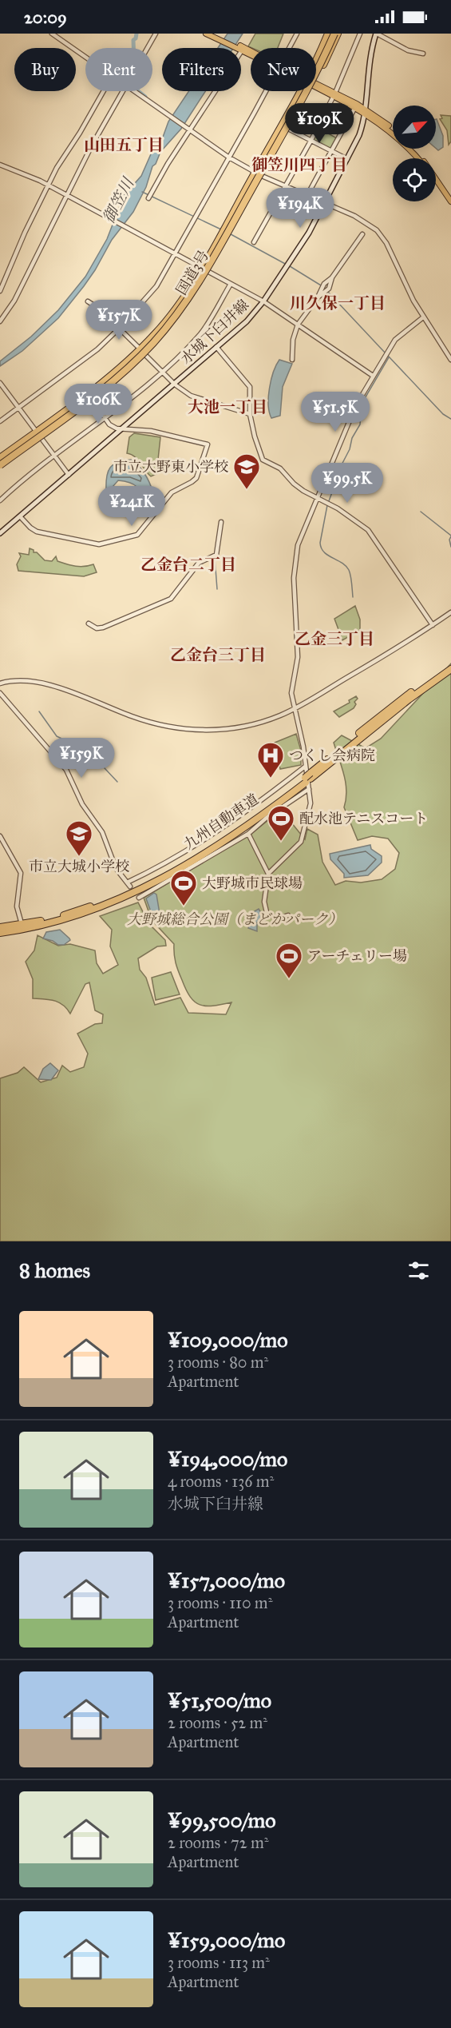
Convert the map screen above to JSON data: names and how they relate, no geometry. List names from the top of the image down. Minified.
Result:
{"streets":{"highway":["国道3号","九州自動車道"],"main road":["水城下臼井線"]},"districts":["山田五丁目","御笠川四丁目","川久保一丁目","大池一丁目","乙金台二丁目","乙金三丁目","乙金台三丁目"],"water":["御笠川"],"parks":["大野城総合公園（まどかパーク）"],"places":{"school or university":["市立大野東小学校","市立大城小学校"],"hospital":["つくし会病院"],"sports":["配水池テニスコート","大野城市民球場","アーチェリー場"]},"north":"top right","page":{"status":"20:09","chip":["Buy","Rent","Filters","New"],"price":["¥109K","¥194K","¥157K","¥106K","¥51.5K","¥99.5K","¥241K","¥159K"],"heading":"8 homes","list":[{"name":"¥109,000/mo","note":"3 rooms · 80 m² · Apartment"},{"name":"¥194,000/mo","note":"4 rooms · 136 m² · 水城下臼井線"},{"name":"¥157,000/mo","note":"3 rooms · 110 m² · Apartment"},{"name":"¥51,500/mo","note":"2 rooms · 52 m² · Apartment"},{"name":"¥99,500/mo","note":"2 rooms · 72 m² · Apartment"},{"name":"¥159,000/mo","note":"3 rooms · 113 m² · Apartment"}]}}
